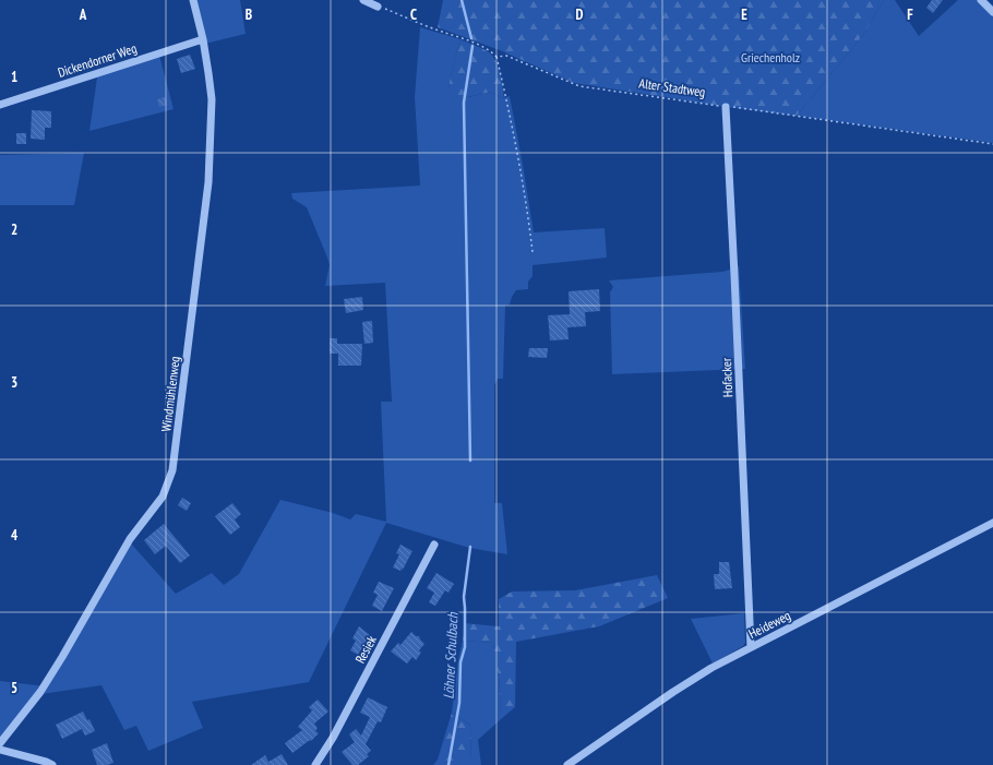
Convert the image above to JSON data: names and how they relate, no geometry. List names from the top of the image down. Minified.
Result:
{"streets":{"street":["Dickendorner Weg","Hofacker","Windmühlenweg","Heideweg","Resiek"],"path":["Alter Stadtweg"]},"crossings":[["Dickendorner Weg","Windmühlenweg"],["Alter Stadtweg","Hofacker"],["Hofacker","Heideweg"]],"water":["Löhner Schulbach"],"parks":["Griechenholz"],"grid":{"columns":["A","B","C","D","E","F"],"rows":["1","2","3","4","5"]}}
